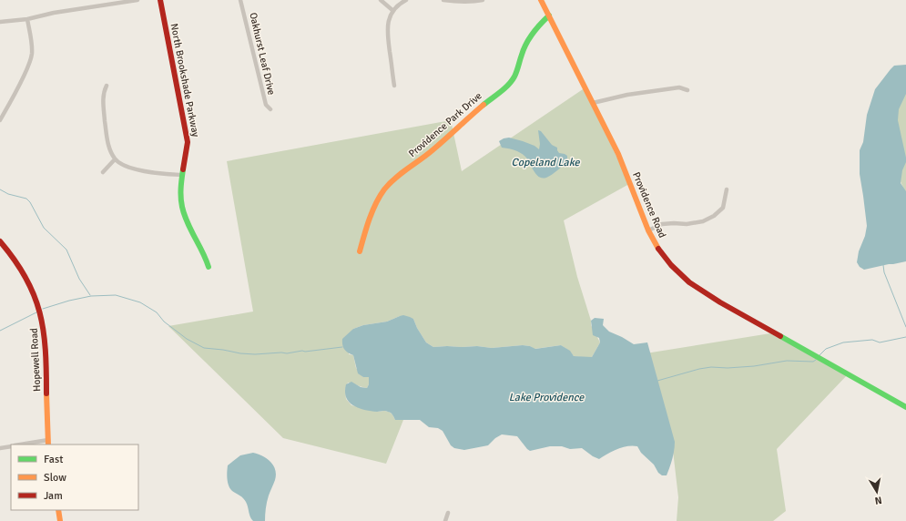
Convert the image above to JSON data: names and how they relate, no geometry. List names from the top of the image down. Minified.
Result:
{"streets":{"street":["Oakhurst Leaf Drive","North Brookshade Parkway","Providence Park Drive","Providence Road","Hopewell Road"]},"crossings":[["Providence Park Drive","Providence Road"]],"water":["Copeland Lake","Lake Providence"],"legend":["Fast","Slow","Jam"],"north":"bottom"}
